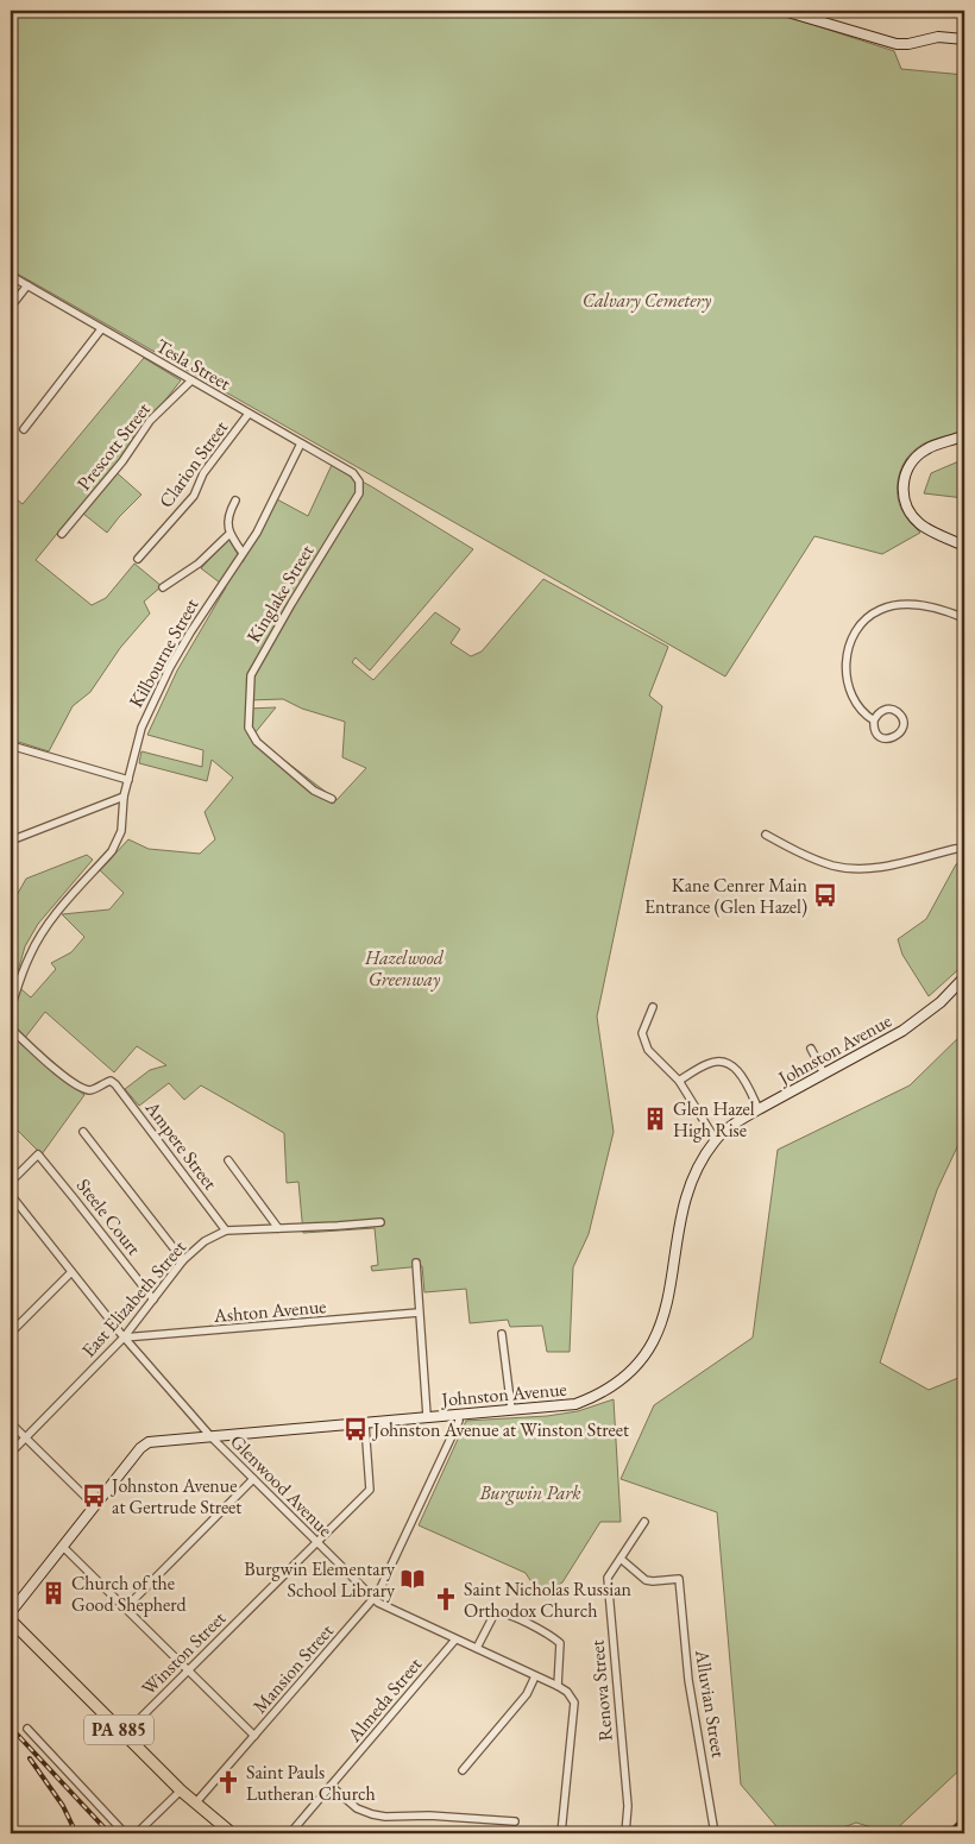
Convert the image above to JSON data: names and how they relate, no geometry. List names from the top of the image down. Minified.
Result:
{"streets":{"main road":["PA 885"],"street":["Tesla Street","Prescott Street","Clarion Street","Kinglake Street","Kilbourne Street","Johnston Avenue","Ampere Street","Steele Court","East Elizabeth Street","Ashton Avenue","Glenwood Avenue","Winston Street","Mansion Street","Renova Street","Almeda Street","Alluvian Street"]},"crossings":[["Tesla Street","Prescott Street"],["Tesla Street","Clarion Street"],["Tesla Street","Kinglake Street"],["Tesla Street","Kilbourne Street"],["Johnston Avenue","Glenwood Avenue"],["Johnston Avenue","Winston Street"],["Johnston Avenue","Mansion Street"],["Ampere Street","East Elizabeth Street"],["Steele Court","East Elizabeth Street"],["East Elizabeth Street","Ashton Avenue"],["East Elizabeth Street","Glenwood Avenue"],["Ashton Avenue","Glenwood Avenue"],["Glenwood Avenue","Winston Street"],["Glenwood Avenue","Mansion Street"],["Glenwood Avenue","Almeda Street"],["Winston Street","PA 885"],["Mansion Street","PA 885"],["Renova Street","Alluvian Street"]],"parks":["Calvary Cemetery","Hazelwood Greenway","Burgwin Park"],"places":{"bus stop":["Kane Cenrer Main Entrance (Glen Hazel)","Johnston Avenue at Winston Street","Johnston Avenue at Gertrude Street"],"building":["Glen Hazel High Rise","Church of the Good Shepherd"],"library":["Burgwin Elementary School Library"],"church":["Saint Nicholas Russian Orthodox Church","Saint Pauls Lutheran Church"]}}
